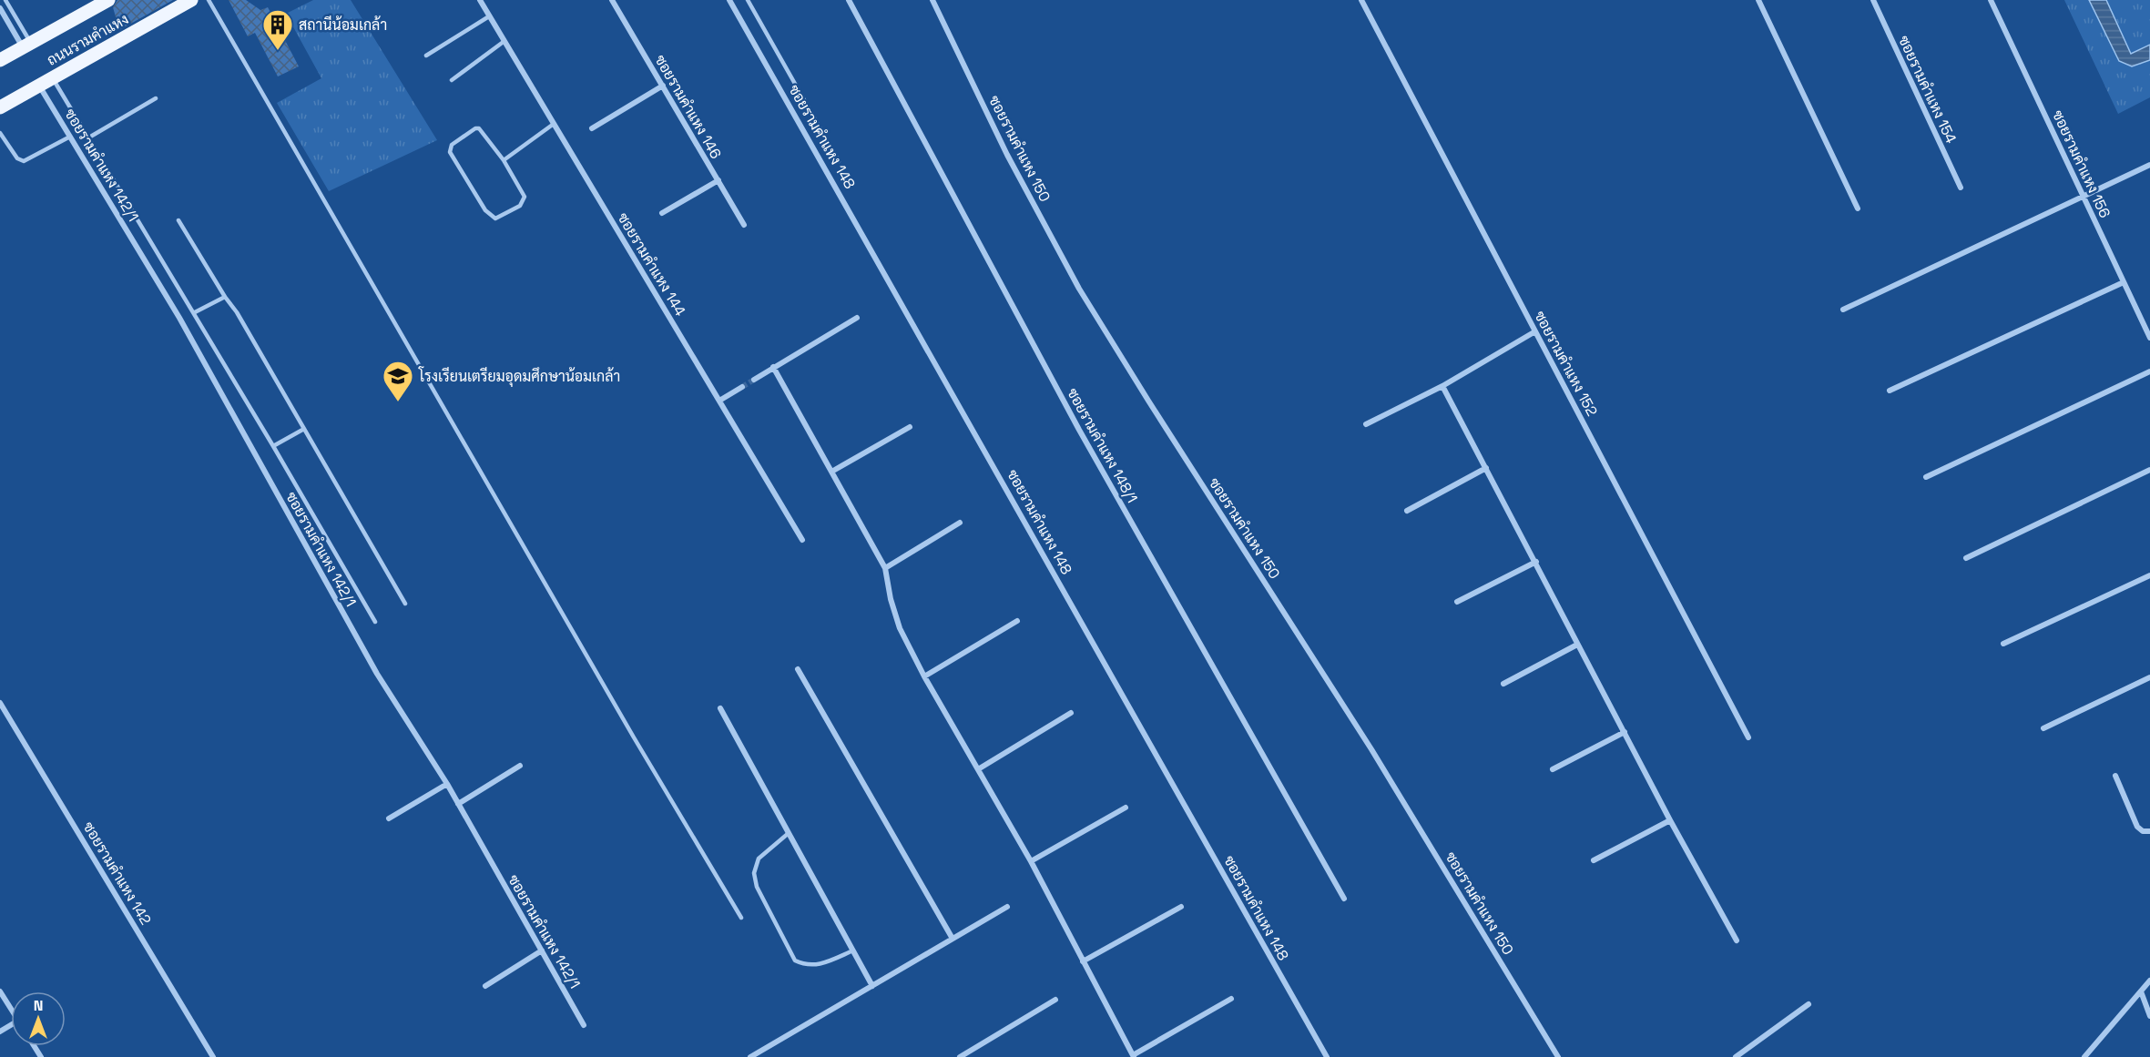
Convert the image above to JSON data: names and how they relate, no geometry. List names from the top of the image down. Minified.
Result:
{"streets":{"main road":["ถนนรามคำแหง"],"street":["ซอยรามคำแหง 154","ซอยรามคำแหง 146","ซอยรามคำแหง 148","ซอยรามคำแหง 150","ซอยรามคำแหง 156","ซอยรามคำแหง 142/1","ซอยรามคำแหง 144","ซอยรามคำแหง 152","ซอยรามคำแหง 148/1","ซอยรามคำแหง 142"]},"crossings":[["ถนนรามคำแหง","ซอยรามคำแหง 142/1"]],"places":{"building":["สถานีน้อมเกล้า"],"school or university":["โรงเรียนเตรียมอุดมศึกษาน้อมเกล้า"]},"north":"top"}
